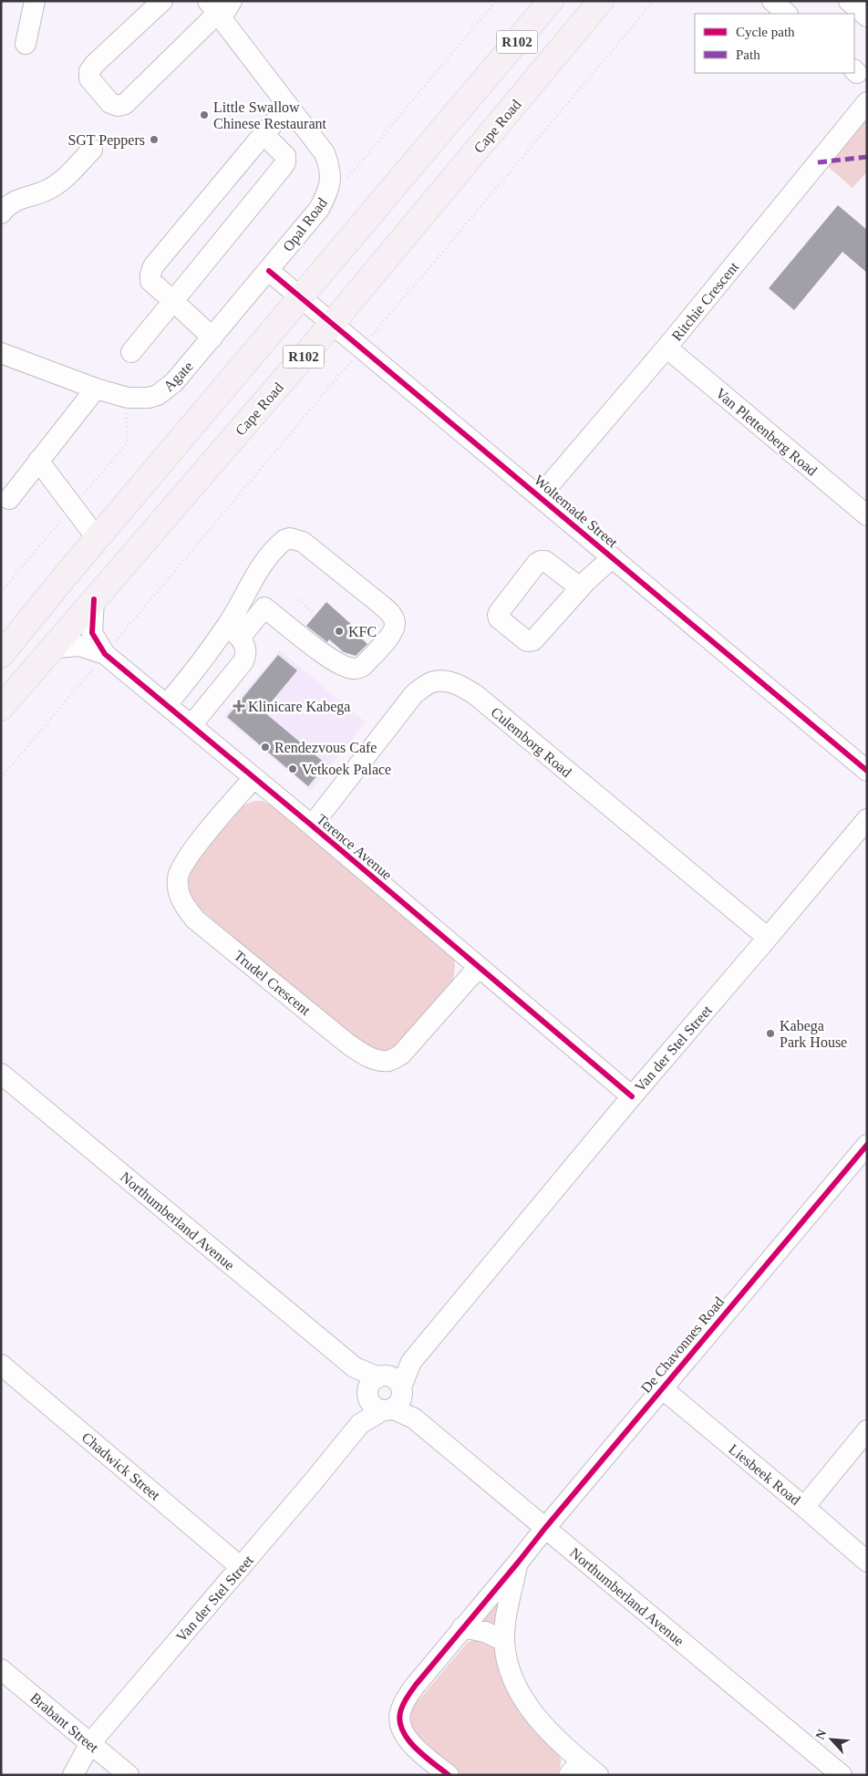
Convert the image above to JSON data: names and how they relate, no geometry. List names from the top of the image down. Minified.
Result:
{"streets":{"main road":["R102","Cape Road"],"street":["Opal Road","Ritchie Crescent","Agate","Van Plettenberg Road","Woltemade Street","Culemborg Road","Terence Avenue","Trudel Crescent","Van der Stel Street","Northumberland Avenue","De Chavonnes Road","Chadwick Street","Liesbeek Road","Brabant Street"]},"crossings":[["R102","Woltemade Street"],["Cape Road","Woltemade Street"],["Cape Road","Terence Avenue"],["Opal Road","Agate"],["Opal Road","Woltemade Street"],["Ritchie Crescent","Van Plettenberg Road"],["Ritchie Crescent","Woltemade Street"],["Agate","Woltemade Street"],["Culemborg Road","Terence Avenue"],["Culemborg Road","Van der Stel Street"],["Terence Avenue","Trudel Crescent"],["Terence Avenue","Van der Stel Street"],["Van der Stel Street","Northumberland Avenue"],["Van der Stel Street","Chadwick Street"],["Van der Stel Street","Brabant Street"],["Northumberland Avenue","De Chavonnes Road"],["De Chavonnes Road","Liesbeek Road"]],"places":{"other":["Little Swallow Chinese Restaurant","SGT Peppers","KFC","Rendezvous Cafe","Vetkoek Palace","Kabega Park House"],"health":["Klinicare Kabega"]},"legend":["Cycle path","Path"],"north":"top left"}
